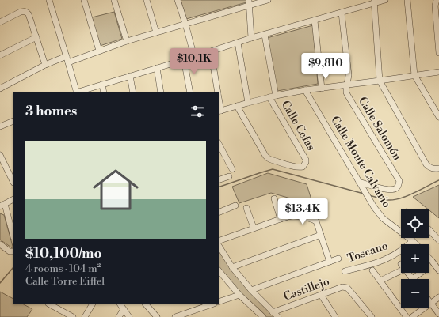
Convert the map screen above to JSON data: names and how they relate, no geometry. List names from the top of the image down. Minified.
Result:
{"streets":{"street":["Calle Cefas","Calle Salomón","Calle Monte Calvario","Toscano","Castillejo"]},"crossings":[["Calle Salomón","Calle Monte Calvario"],["Calle Monte Calvario","Toscano"]],"page":{"price":["$10.1K","$9,810","$13.4K"],"heading":"3 homes","list":[{"name":"$10,100/mo","note":"4 rooms · 104 m² · Calle Torre Eiffel"}],"map_buttons":["+","−"]}}
